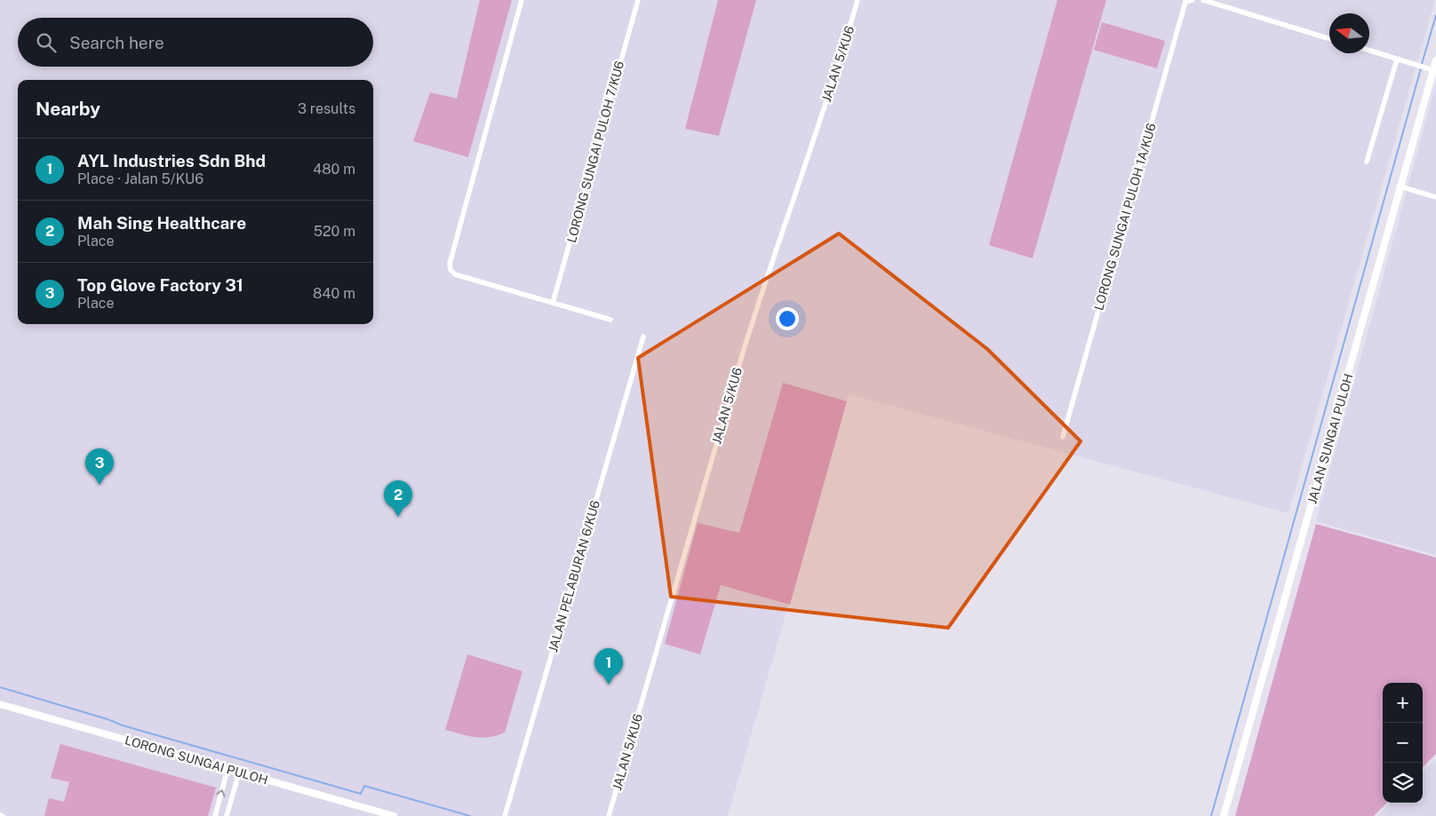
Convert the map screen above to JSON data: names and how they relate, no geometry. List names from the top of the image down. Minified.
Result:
{"streets":{"street":["JALAN 5/KU6","LORONG SUNGAI PULOH 7/KU6","LORONG SUNGAI PULOH 1A/KU6","JALAN SUNGAI PULOH","JALAN PELABURAN 6/KU6","LORONG SUNGAI PULOH"]},"north":"left","page":{"search":"Search here","heading":["Nearby","3 results"],"list":[{"mark":"1","name":"AYL Industries Sdn Bhd","note":"Place · Jalan 5/KU6","value":"480 m"},{"mark":"2","name":"Mah Sing Healthcare","note":"Place","value":"520 m"},{"mark":"3","name":"Top Glove Factory 31","note":"Place","value":"840 m"}],"pins":["3","2","1"],"map_buttons":["+","−"]}}
